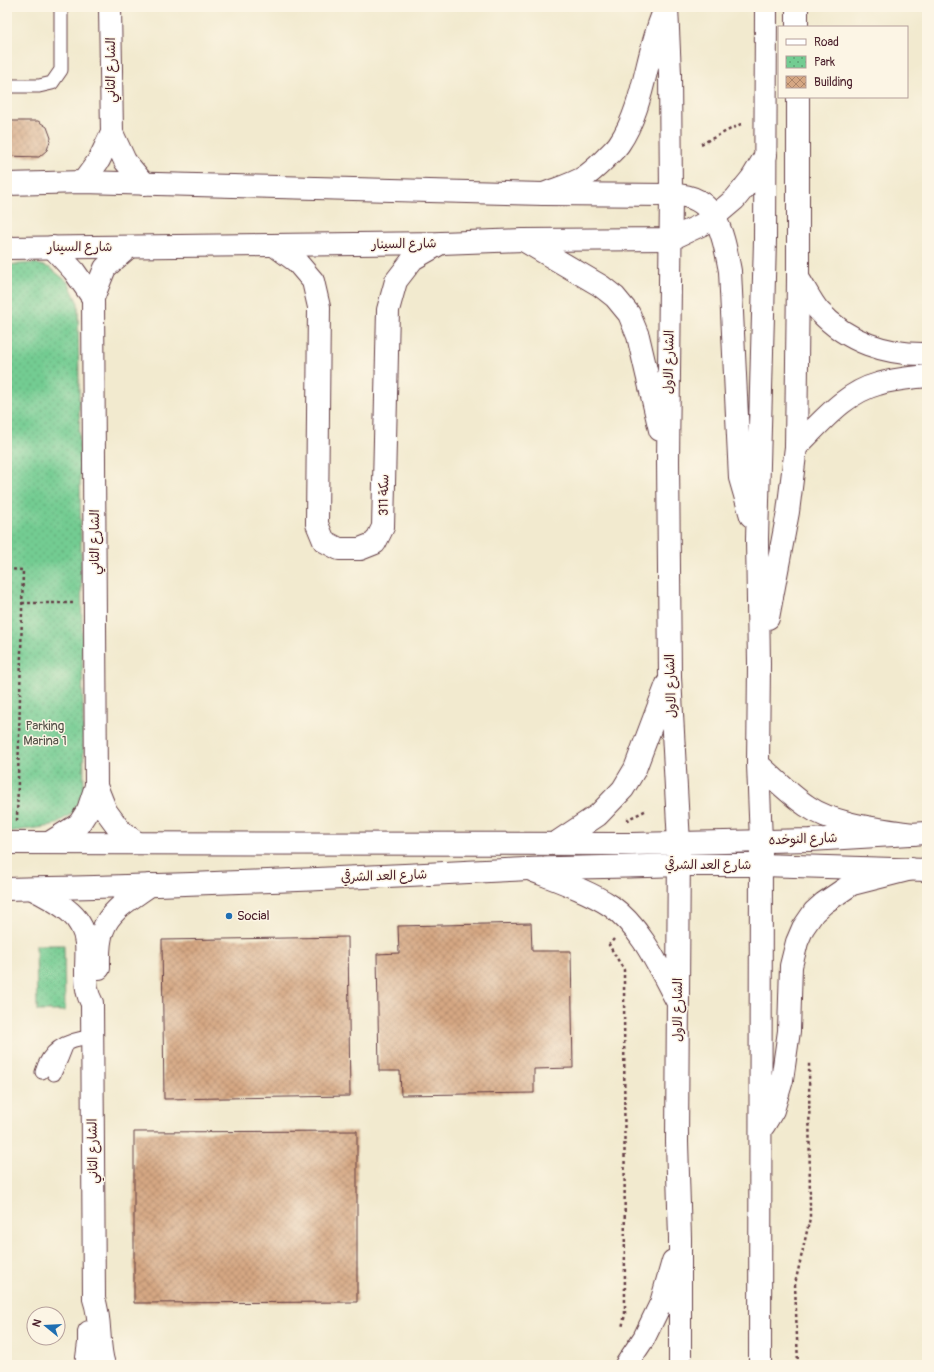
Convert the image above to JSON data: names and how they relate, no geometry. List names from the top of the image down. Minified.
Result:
{"streets":{"street":["الشارع الثاني","شارع السينار","الشارع الاول","سكة 311","شارع النوخده","شارع العد الشرقي"]},"crossings":[["الشارع الثاني","شارع السينار"],["الشارع الثاني","شارع العد الشرقي"],["شارع السينار","الشارع الاول"],["شارع السينار","سكة 311"],["الشارع الاول","شارع النوخده"],["الشارع الاول","شارع العد الشرقي"],["شارع النوخده","شارع العد الشرقي"]],"parks":["Parking Marina 1"],"places":["Social"],"legend":["Road","Park","Building"],"north":"left"}
